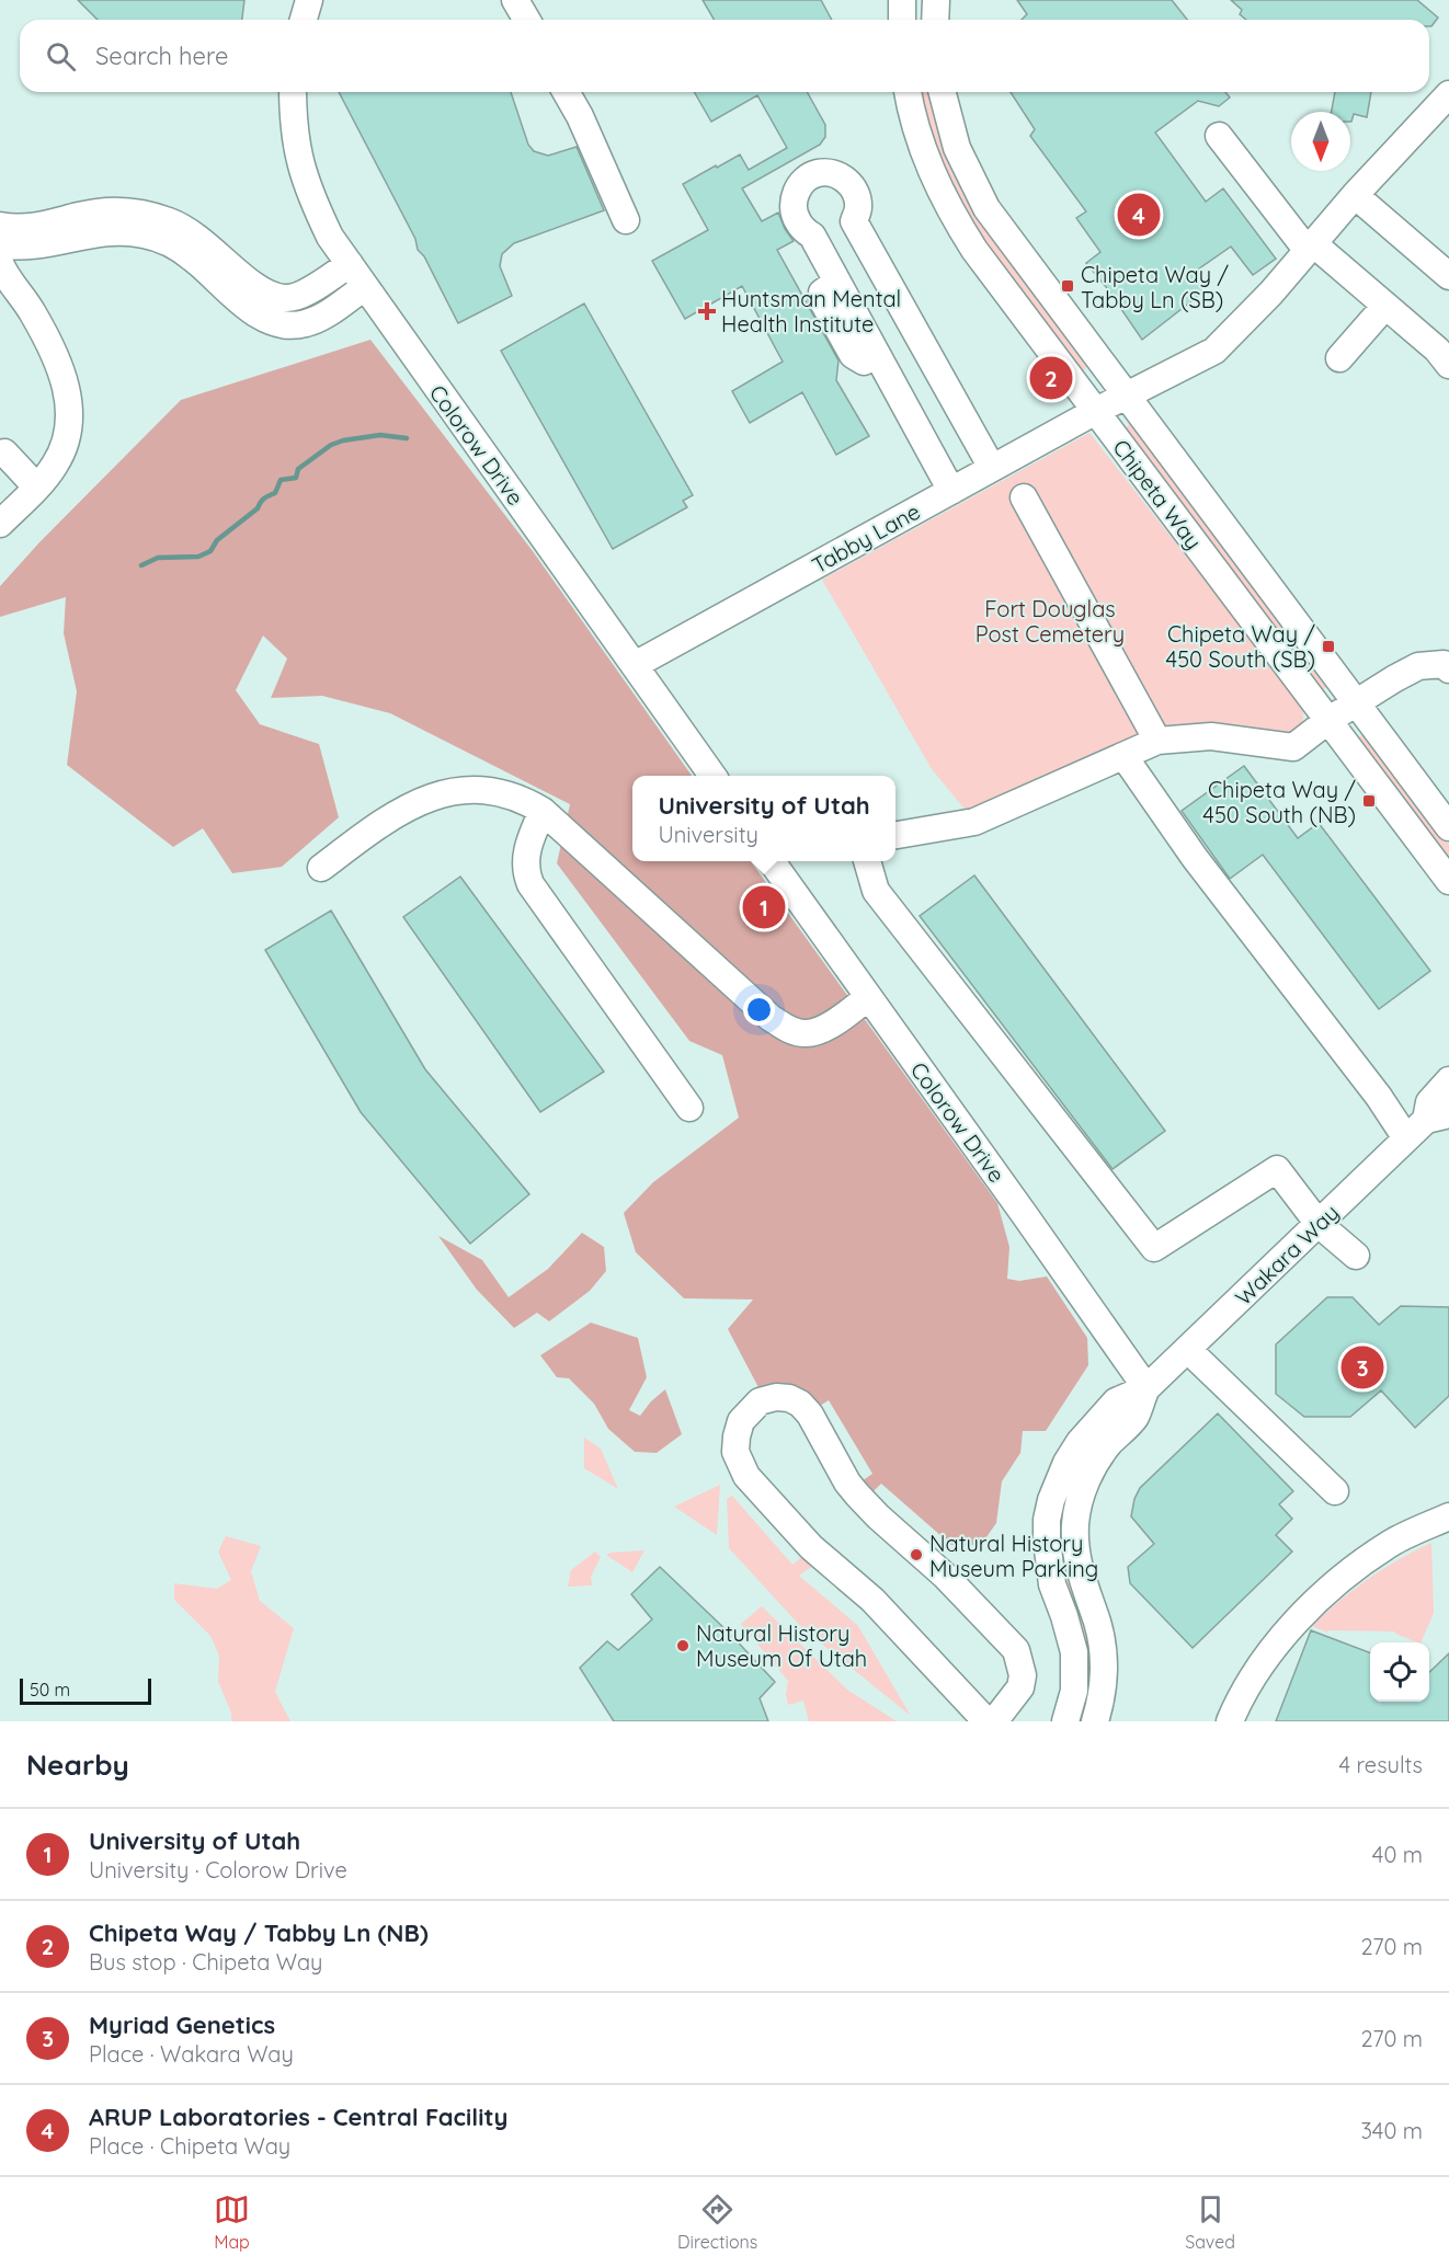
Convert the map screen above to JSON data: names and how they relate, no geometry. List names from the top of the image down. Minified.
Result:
{"streets":{"street":["Colorow Drive","Chipeta Way","Tabby Lane","Wakara Way"]},"crossings":[["Colorow Drive","Tabby Lane"],["Colorow Drive","Wakara Way"],["Chipeta Way","Tabby Lane"]],"parks":["Fort Douglas Post Cemetery"],"places":{"transit":["Chipeta Way / Tabby Ln (SB)","Chipeta Way / 450 South (SB)","Chipeta Way / 450 South (NB)"],"health":["Huntsman Mental Health Institute"],"other":["Natural History Museum Parking","Natural History Museum Of Utah"]},"scale_bar":"50 m","north":"bottom","page":{"search":"Search here","pins":["4","2","1","3"],"popup":["University of Utah","University"],"scale":"50 m","heading":["Nearby","4 results"],"list":[{"mark":"1","name":"University of Utah","note":"University · Colorow Drive","value":"40 m"},{"mark":"2","name":"Chipeta Way / Tabby Ln (NB)","note":"Bus stop · Chipeta Way","value":"270 m"},{"mark":"3","name":"Myriad Genetics","note":"Place · Wakara Way","value":"270 m"},{"mark":"4","name":"ARUP Laboratories - Central Facility","note":"Place · Chipeta Way","value":"340 m"}],"nav":["Map","Directions","Saved"]}}
